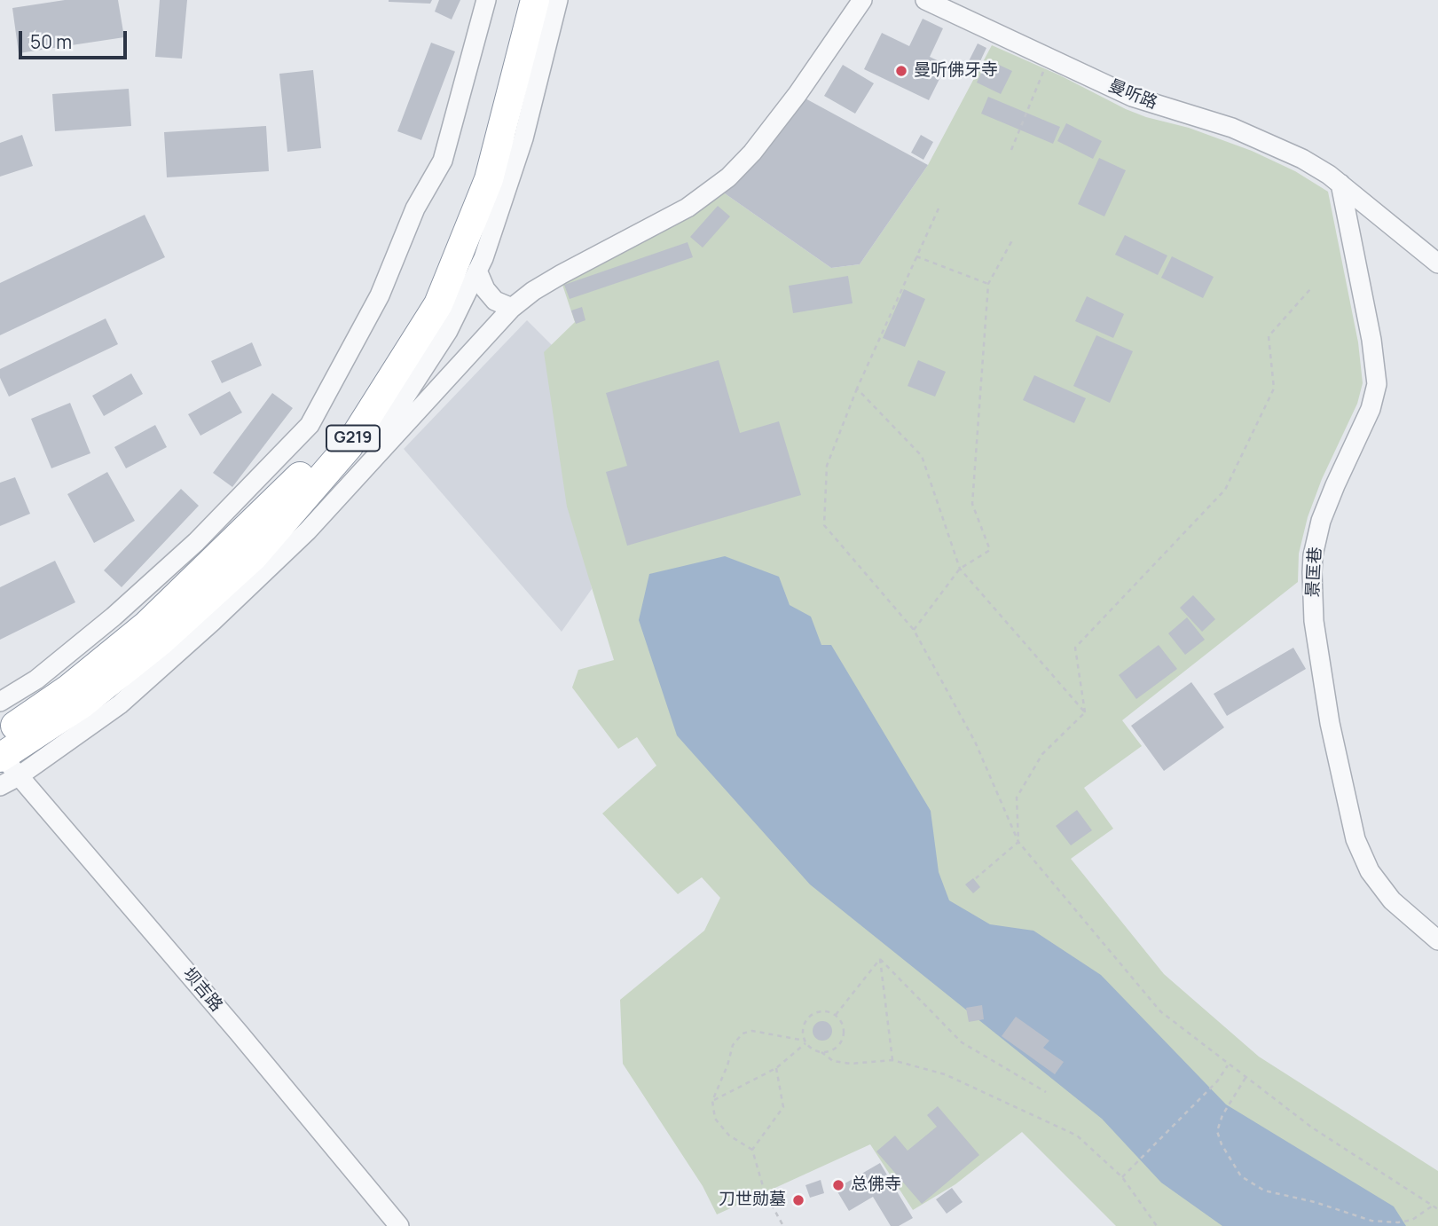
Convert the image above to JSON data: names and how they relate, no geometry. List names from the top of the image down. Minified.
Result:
{"streets":{"highway":["G219"],"street":["曼听路","景匡巷","坝吉路"]},"crossings":[["曼听路","景匡巷"],["G219","坝吉路"]],"places":["曼听佛牙寺","总佛寺","刀世勋墓"],"scale_bar":"50 m"}
